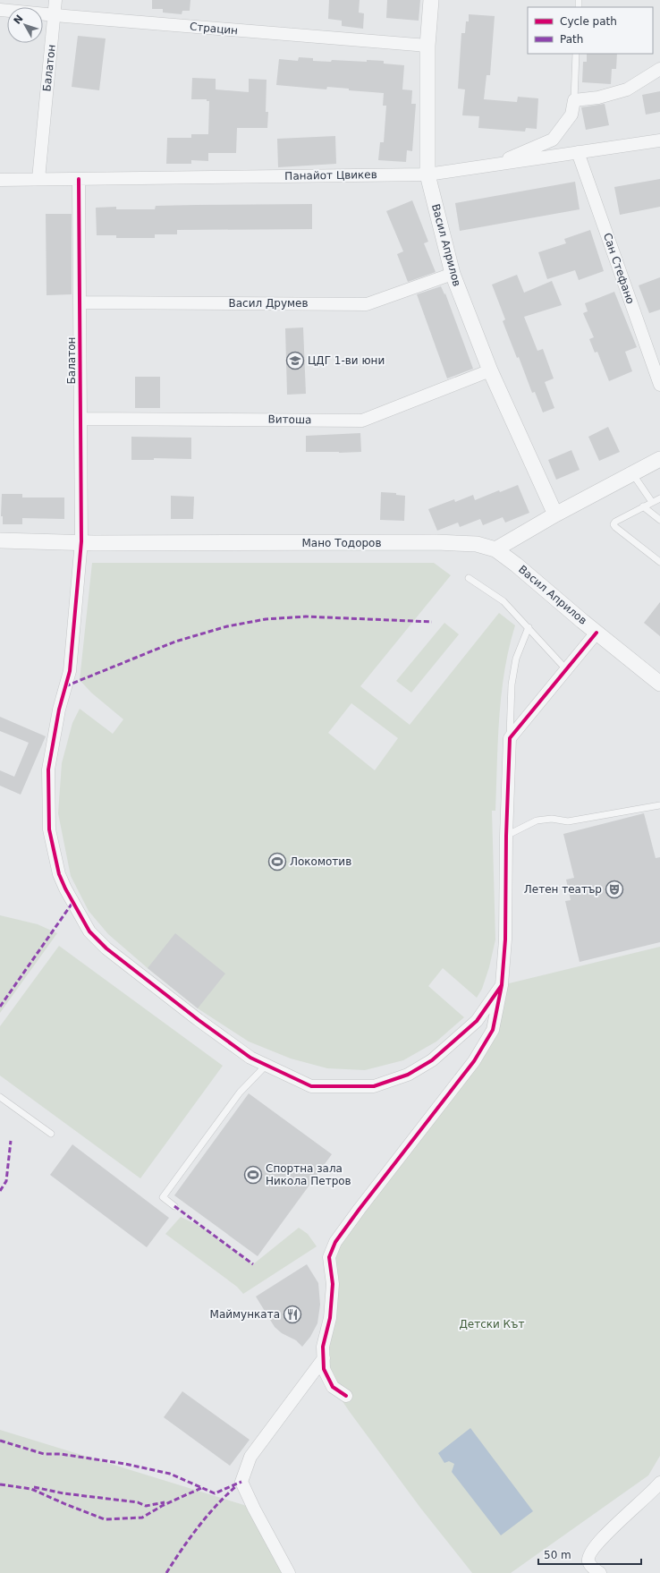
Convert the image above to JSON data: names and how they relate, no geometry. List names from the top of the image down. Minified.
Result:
{"streets":{"street":["Страцин","Балатон","Панайот Цвикев","Васил Априлов","Сан Стефано","Васил Друмев","Витоша","Мано Тодоров"]},"crossings":[["Страцин","Балатон"],["Страцин","Васил Априлов"],["Балатон","Панайот Цвикев"],["Балатон","Васил Друмев"],["Балатон","Витоша"],["Балатон","Мано Тодоров"],["Панайот Цвикев","Васил Априлов"],["Панайот Цвикев","Сан Стефано"],["Васил Априлов","Васил Друмев"],["Васил Априлов","Витоша"],["Васил Априлов","Мано Тодоров"]],"parks":["Детски Кът"],"places":{"school or university":["ЦДГ 1-ви юни"],"sports":["Локомотив","Спортна зала Никола Петров"],"theatre":["Летен театър"],"restaurant":["Маймунката"]},"legend":["Cycle path","Path"],"scale_bar":"50 m","north":"top left"}
